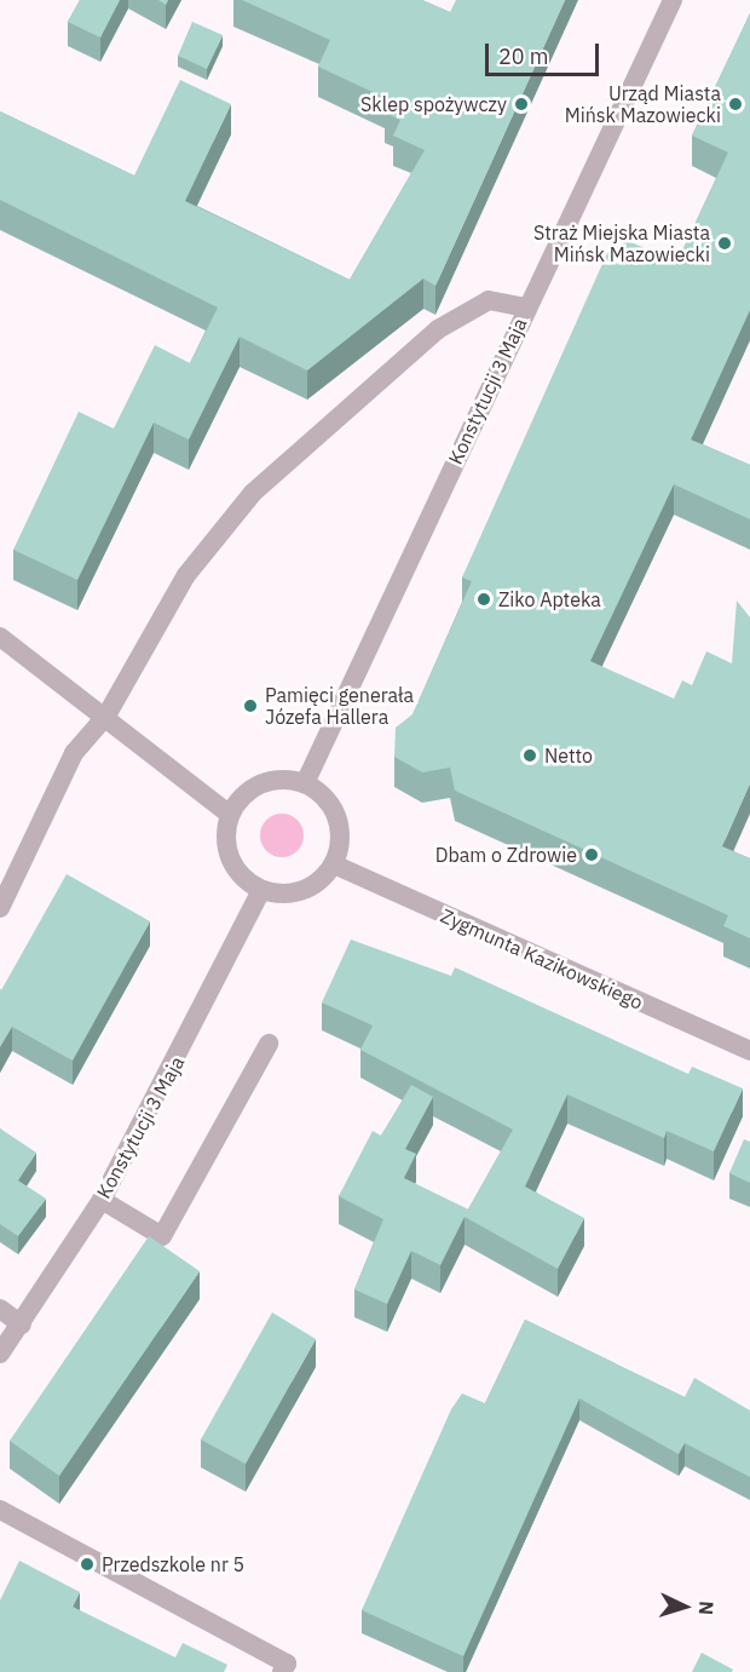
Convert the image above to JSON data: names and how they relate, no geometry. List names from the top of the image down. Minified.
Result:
{"streets":{"street":["Konstytucji 3 Maja","Zygmunta Kazikowskiego"]},"crossings":[["Konstytucji 3 Maja","Zygmunta Kazikowskiego"]],"places":["Sklep spożywczy","Urząd Miasta Mińsk Mazowiecki","Straż Miejska Miasta Mińsk Mazowiecki","Ziko Apteka","Pamięci generała Józefa Hallera","Netto","Dbam o Zdrowie","Przedszkole nr 5"],"scale_bar":"20 m","north":"right"}
